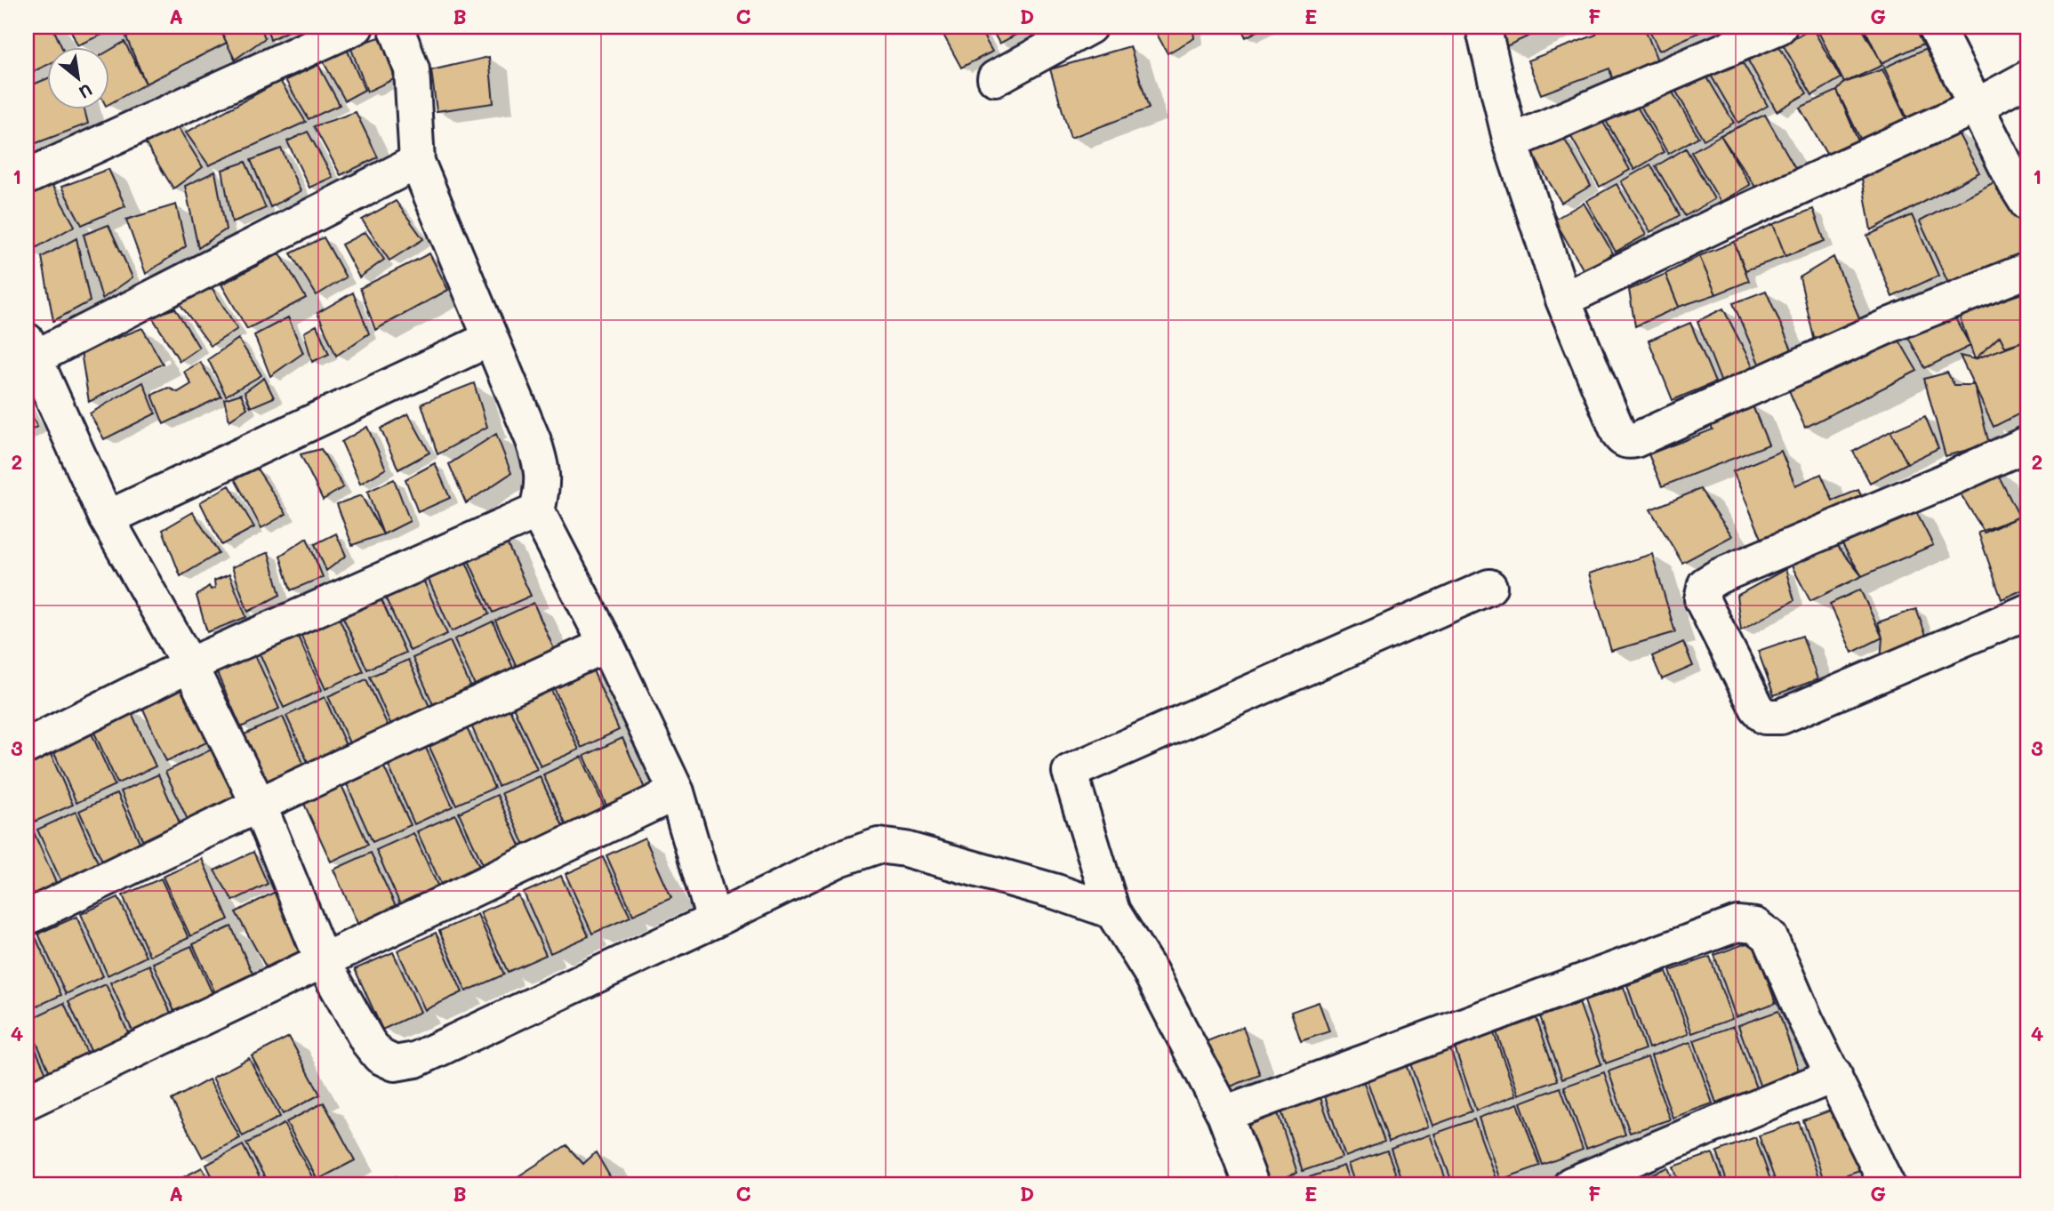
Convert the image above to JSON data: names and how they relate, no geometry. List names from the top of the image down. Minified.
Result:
{"north":"bottom right","grid":{"columns":["A","B","C","D","E","F","G"],"rows":["1","2","3","4"]}}
